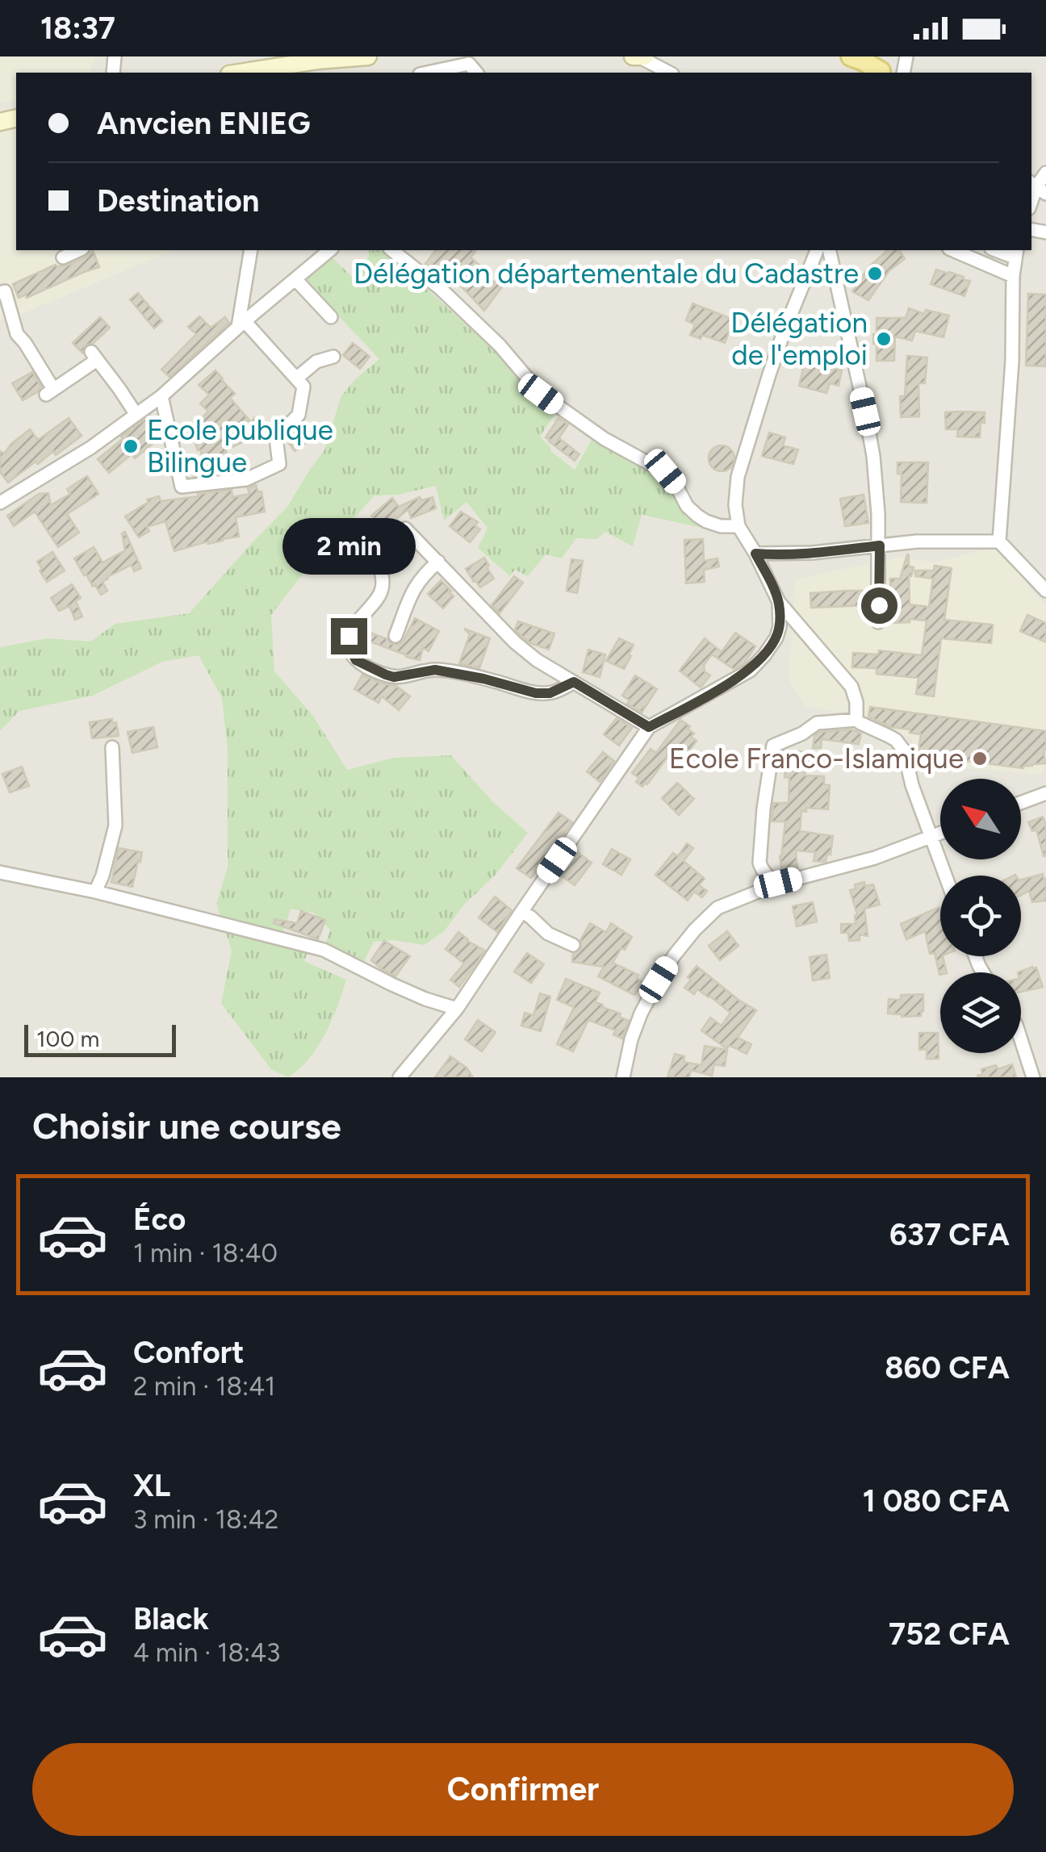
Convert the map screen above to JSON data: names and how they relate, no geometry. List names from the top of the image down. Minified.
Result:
{"places":["Délégation départementale du Cadastre","Délégation de l'emploi","Ecole publique Bilingue","Ecole Franco-Islamique"],"scale_bar":"100 m","north":"top left","page":{"status":"18:37","banner":["Anvcien ENIEG","Destination"],"bubble":"2 min","scale":"100 m","heading":"Choisir une course","list":[{"name":"Éco","note":"1 min · 18:40","value":"637 CFA"},{"name":"Confort","note":"2 min · 18:41","value":"860 CFA"},{"name":"XL","note":"3 min · 18:42","value":"1 080 CFA"},{"name":"Black","note":"4 min · 18:43","value":"752 CFA"}],"buttons":"Confirmer"}}
